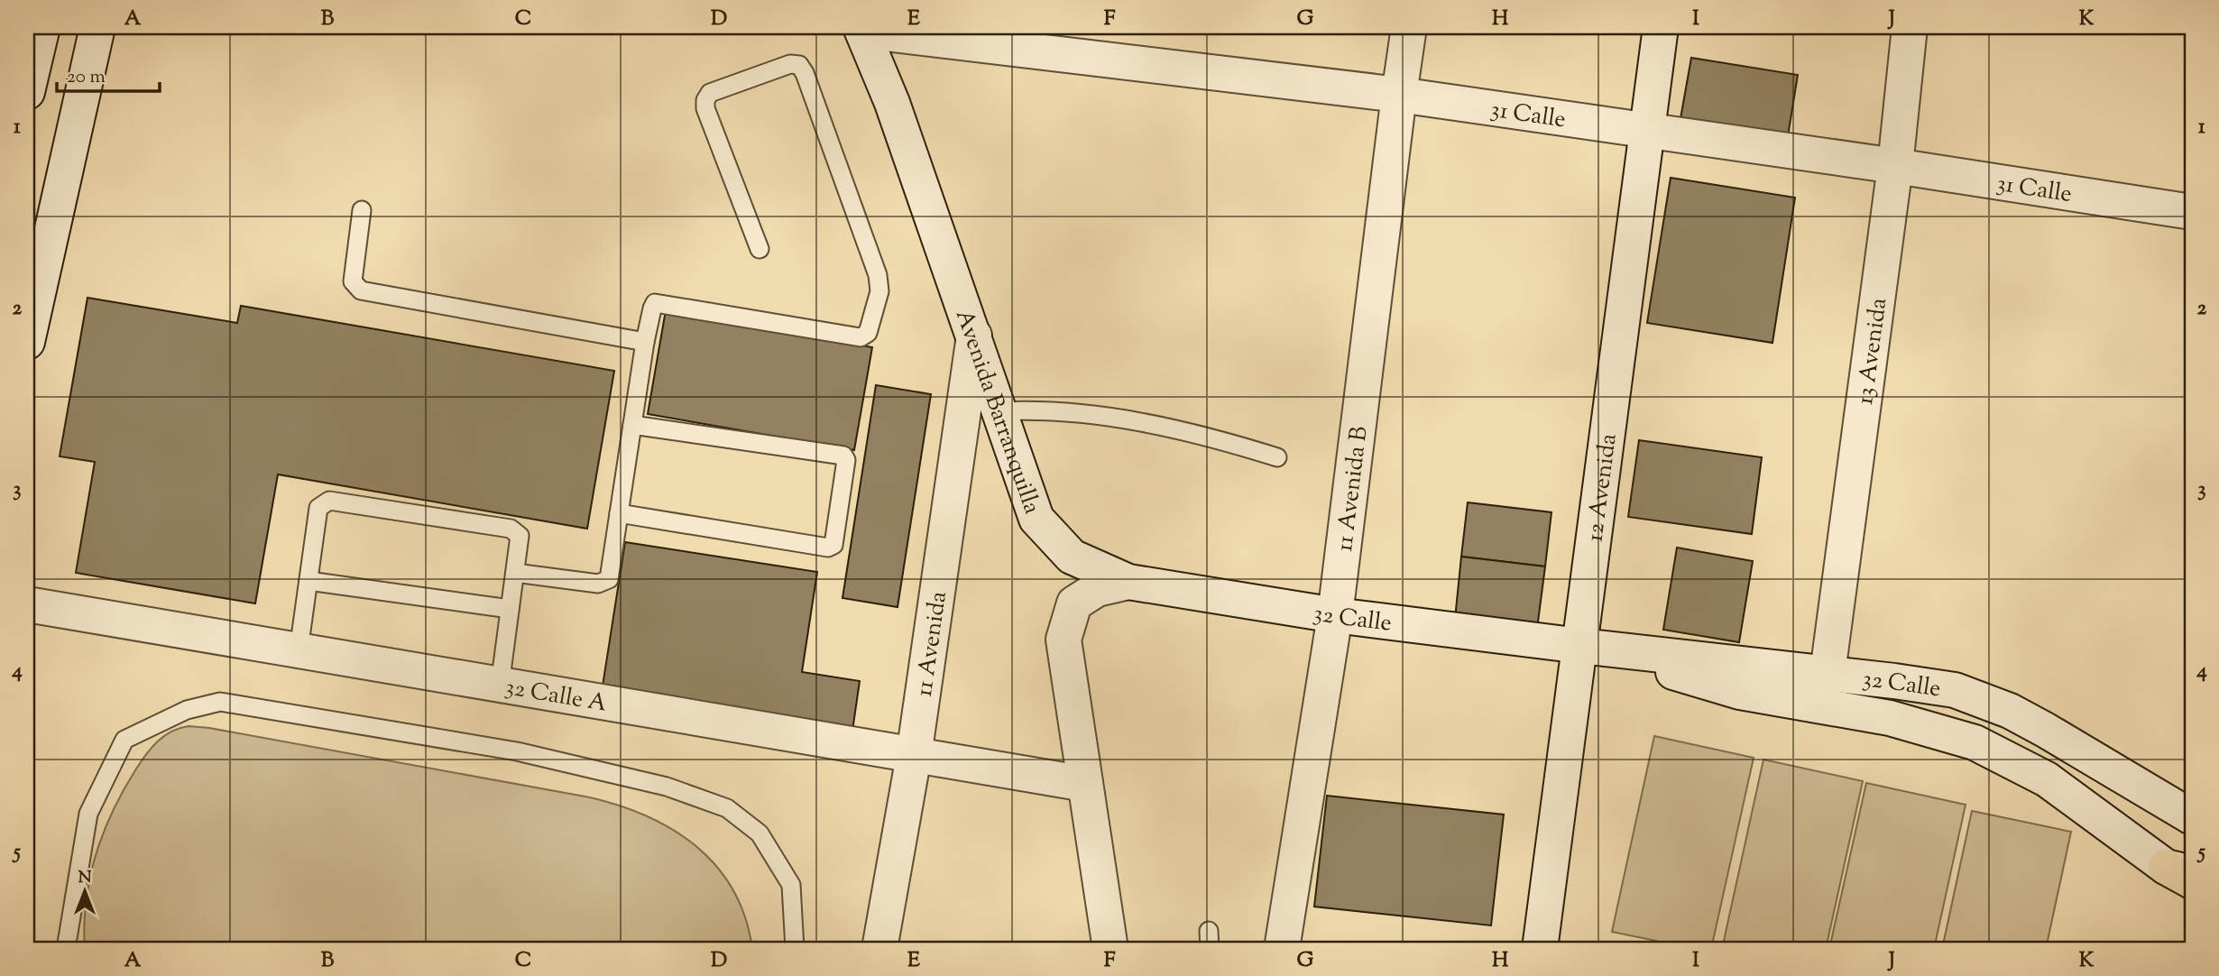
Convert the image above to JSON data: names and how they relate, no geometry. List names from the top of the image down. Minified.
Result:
{"streets":{"street":["31 Calle","13 Avenida","Avenida Barranquilla","12 Avenida","11 Avenida B","32 Calle","11 Avenida","32 Calle A"]},"crossings":[["31 Calle","13 Avenida"],["31 Calle","Avenida Barranquilla"],["31 Calle","12 Avenida"],["31 Calle","11 Avenida B"],["13 Avenida","32 Calle"],["Avenida Barranquilla","32 Calle"],["Avenida Barranquilla","11 Avenida"],["12 Avenida","32 Calle"],["11 Avenida B","32 Calle"],["11 Avenida","32 Calle A"]],"scale_bar":"20 m","north":"top","grid":{"columns":["A","B","C","D","E","F","G","H","I","J","K"],"rows":["1","2","3","4","5"]}}
